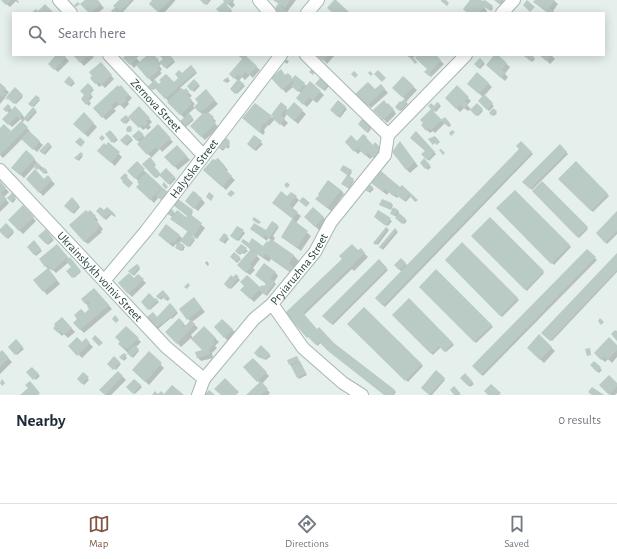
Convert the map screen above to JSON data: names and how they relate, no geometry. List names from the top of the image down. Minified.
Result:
{"streets":{"street":["Zernova Street","Halytska Street","Pryiaruzhna Street","Ukrainskykh voiniv Street"]},"crossings":[["Zernova Street","Halytska Street"],["Halytska Street","Ukrainskykh voiniv Street"],["Pryiaruzhna Street","Ukrainskykh voiniv Street"]],"page":{"search":"Search here","heading":["Nearby","0 results"],"nav":["Map","Directions","Saved"]}}
